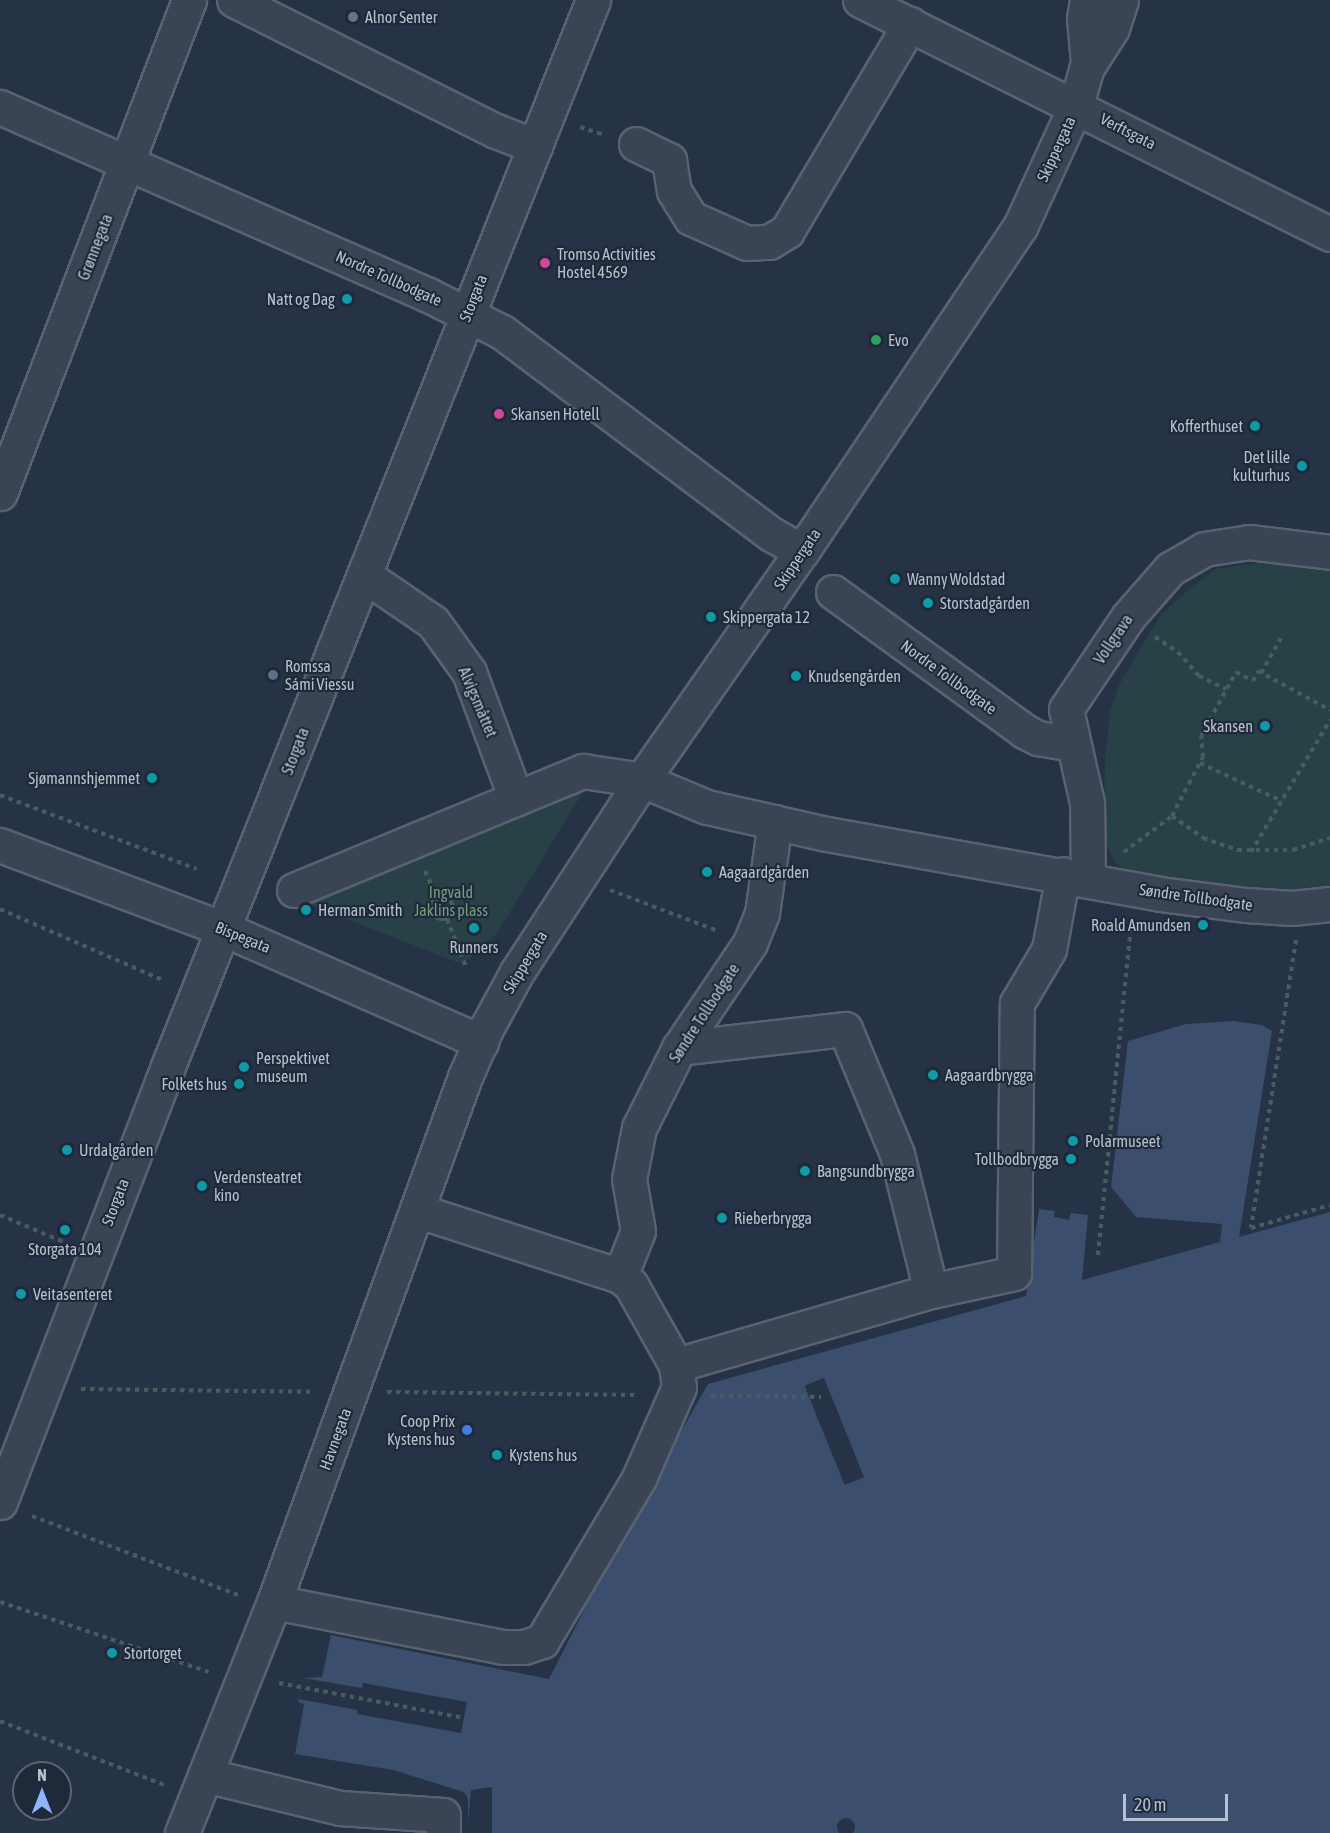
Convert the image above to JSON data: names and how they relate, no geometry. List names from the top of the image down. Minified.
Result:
{"streets":{"street":["Verftsgata","Skippergata","Grønnegata","Nordre Tollbodgate","Storgata","Vollgrava","Alvigsmåttet","Søndre Tollbodgate","Bispegata","Havnegata"]},"crossings":[["Verftsgata","Skippergata"],["Skippergata","Nordre Tollbodgate"],["Skippergata","Søndre Tollbodgate"],["Skippergata","Bispegata"],["Skippergata","Havnegata"],["Grønnegata","Nordre Tollbodgate"],["Nordre Tollbodgate","Storgata"],["Nordre Tollbodgate","Vollgrava"],["Storgata","Alvigsmåttet"],["Storgata","Bispegata"],["Vollgrava","Søndre Tollbodgate"],["Alvigsmåttet","Søndre Tollbodgate"],["Bispegata","Havnegata"]],"parks":["Ingvald Jaklins plass"],"places":["Alnor Senter","Tromso Activities Hostel 4569","Natt og Dag","Evo","Skansen Hotell","Kofferthuset","Det lille kulturhus","Wanny Woldstad","Storstadgården","Skippergata 12","Romssa Sámi Viessu","Knudsengården","Skansen","Sjømannshjemmet","Aagaardgården","Herman Smith","Roald Amundsen","Runners","Perspektivet museum","Aagaardbrygga","Folkets hus","Polarmuseet","Urdalgården","Tollbodbrygga","Bangsundbrygga","Verdensteatret kino","Rieberbrygga","Storgata 104","Veitasenteret","Coop Prix Kystens hus","Kystens hus","Stortorget"],"scale_bar":"20 m","north":"top"}
